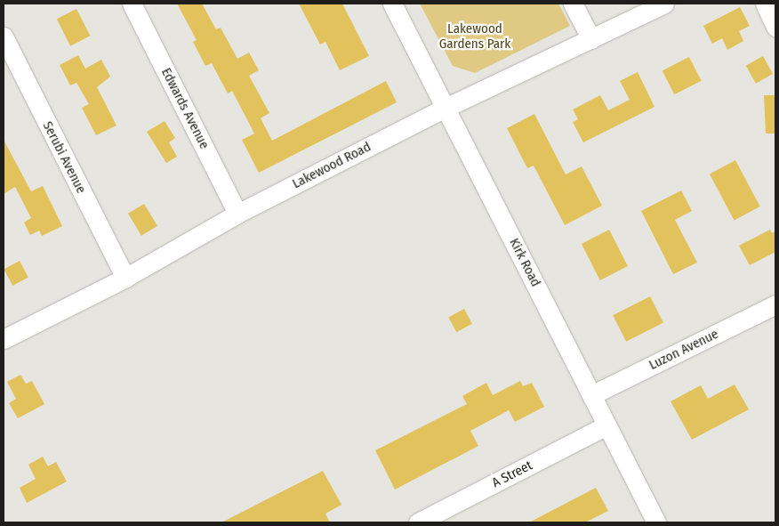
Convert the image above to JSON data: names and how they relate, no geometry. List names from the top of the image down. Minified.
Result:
{"streets":{"street":["Edwards Avenue","Serubi Avenue","Lakewood Road","Kirk Road","Luzon Avenue","A Street"]},"crossings":[["Edwards Avenue","Lakewood Road"],["Serubi Avenue","Lakewood Road"],["Lakewood Road","Kirk Road"],["Kirk Road","Luzon Avenue"],["Kirk Road","A Street"]],"parks":["Lakewood Gardens Park"]}
